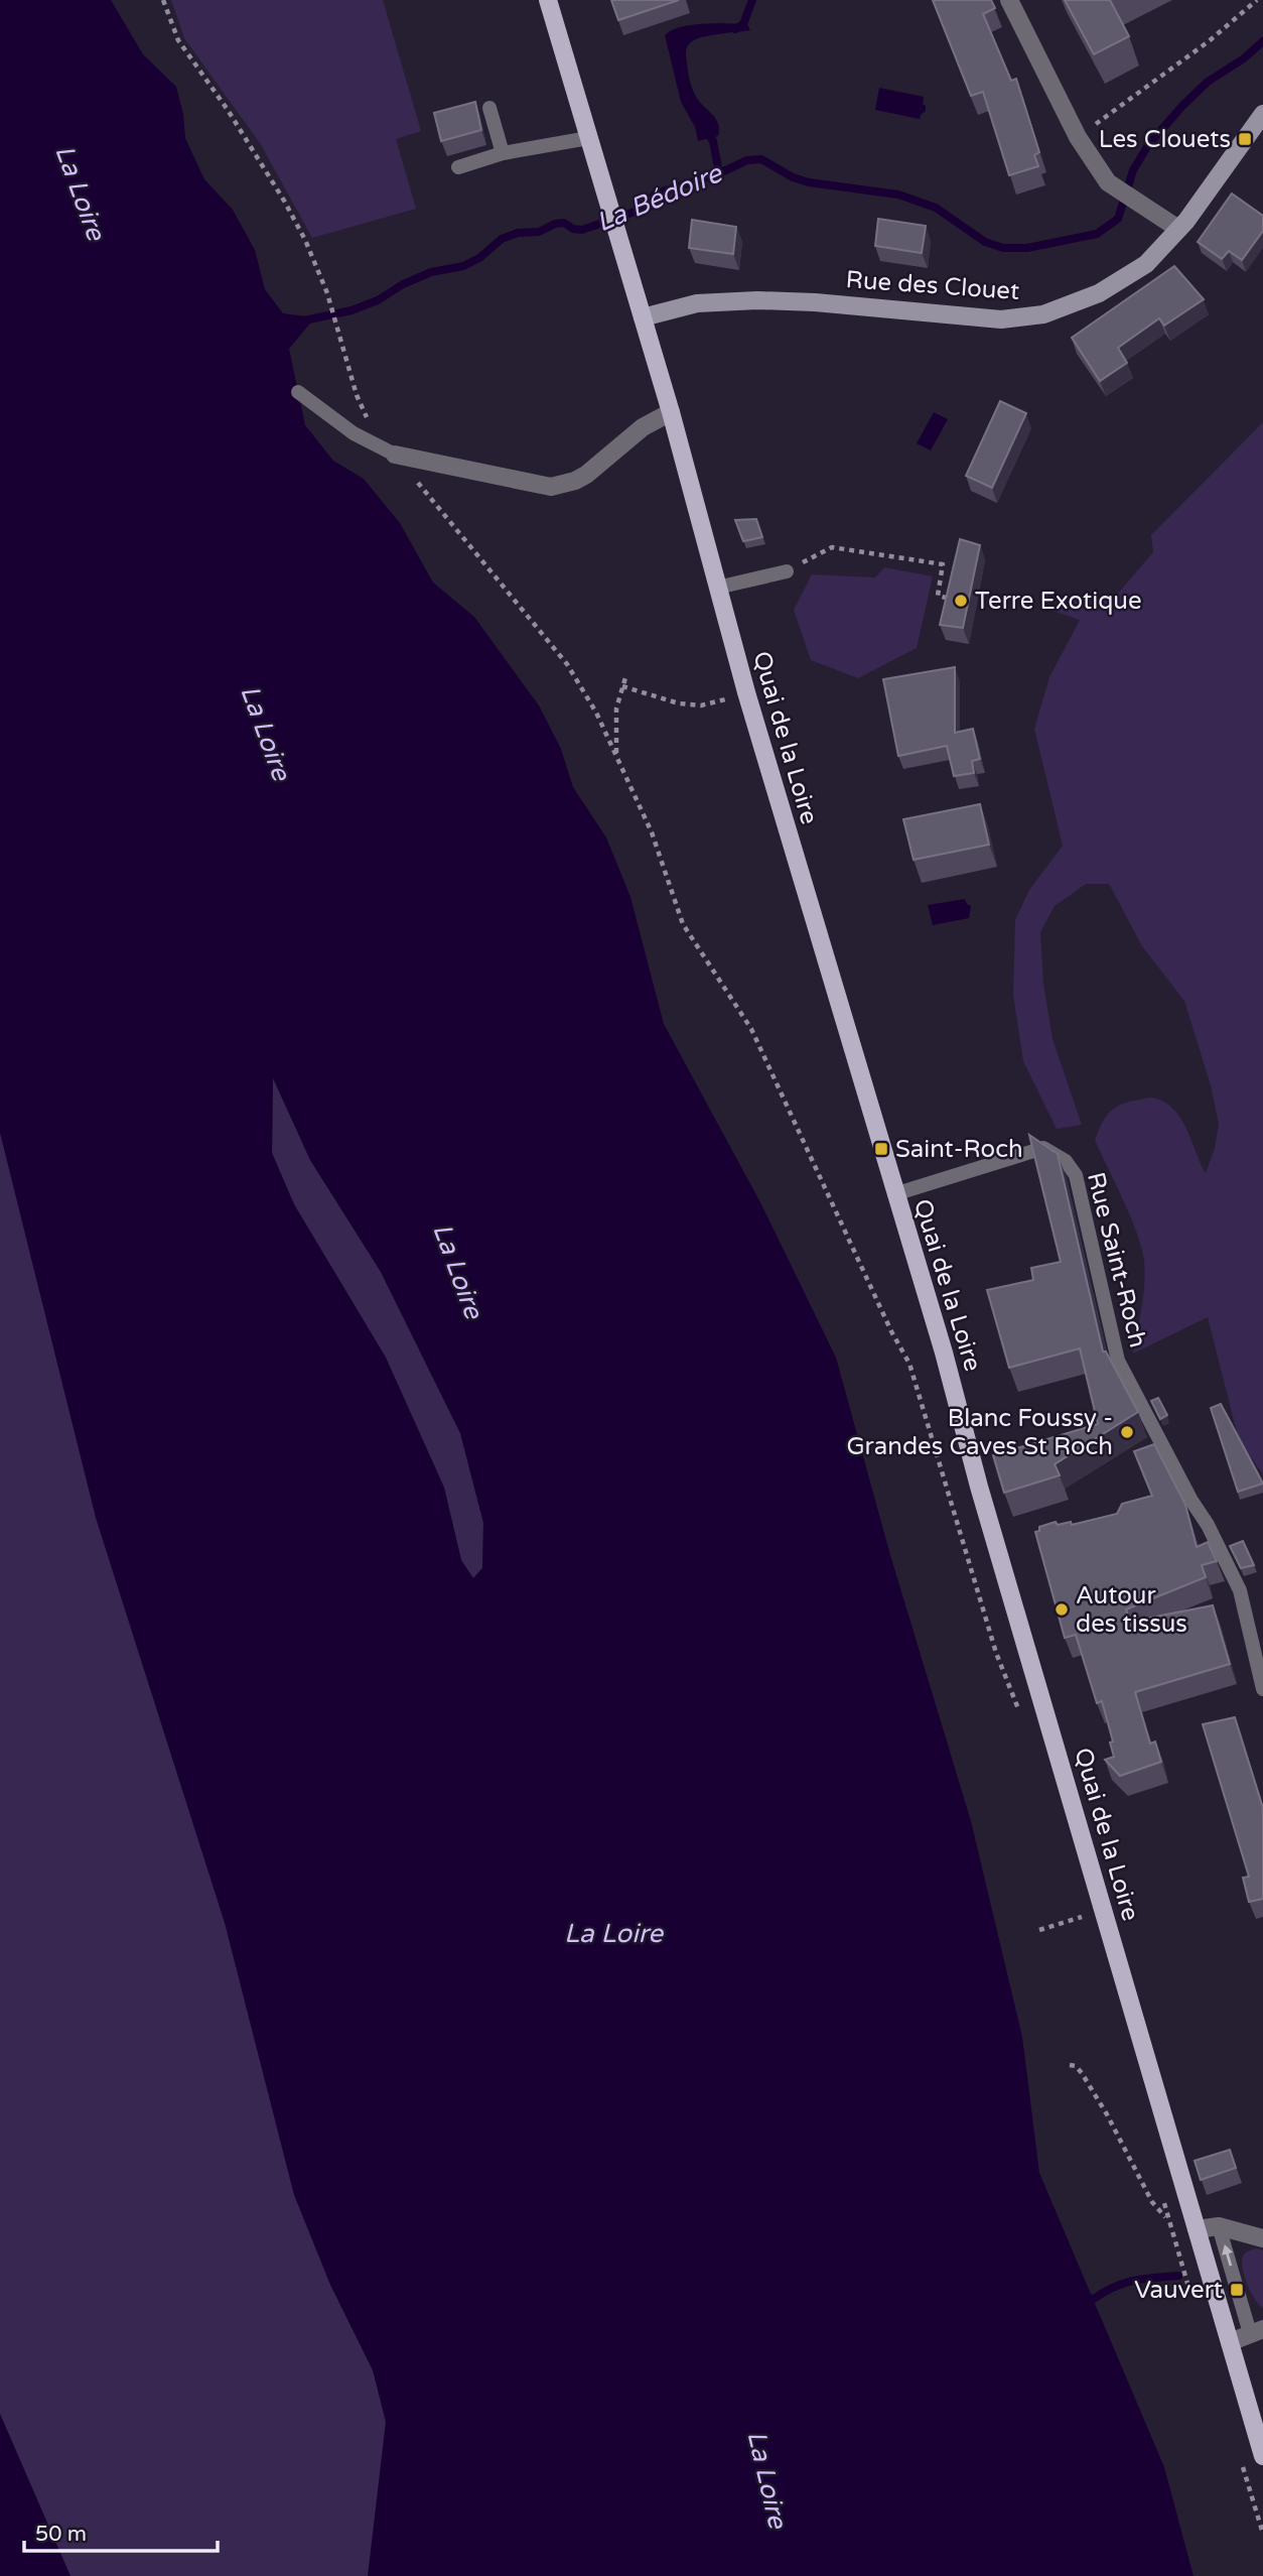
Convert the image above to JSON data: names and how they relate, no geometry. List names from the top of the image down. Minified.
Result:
{"streets":{"main road":["Quai de la Loire"],"street":["Rue des Clouet"],"lane":["Rue Saint-Roch"]},"crossings":[["Rue des Clouet","Quai de la Loire"],["Quai de la Loire","Rue Saint-Roch"]],"water":["La Loire","La Bédoire"],"places":{"transit":["Les Clouets","Saint-Roch","Vauvert"],"other":["Terre Exotique","Blanc Foussy - Grandes Caves St Roch","Autour des tissus"]},"scale_bar":"50 m"}
